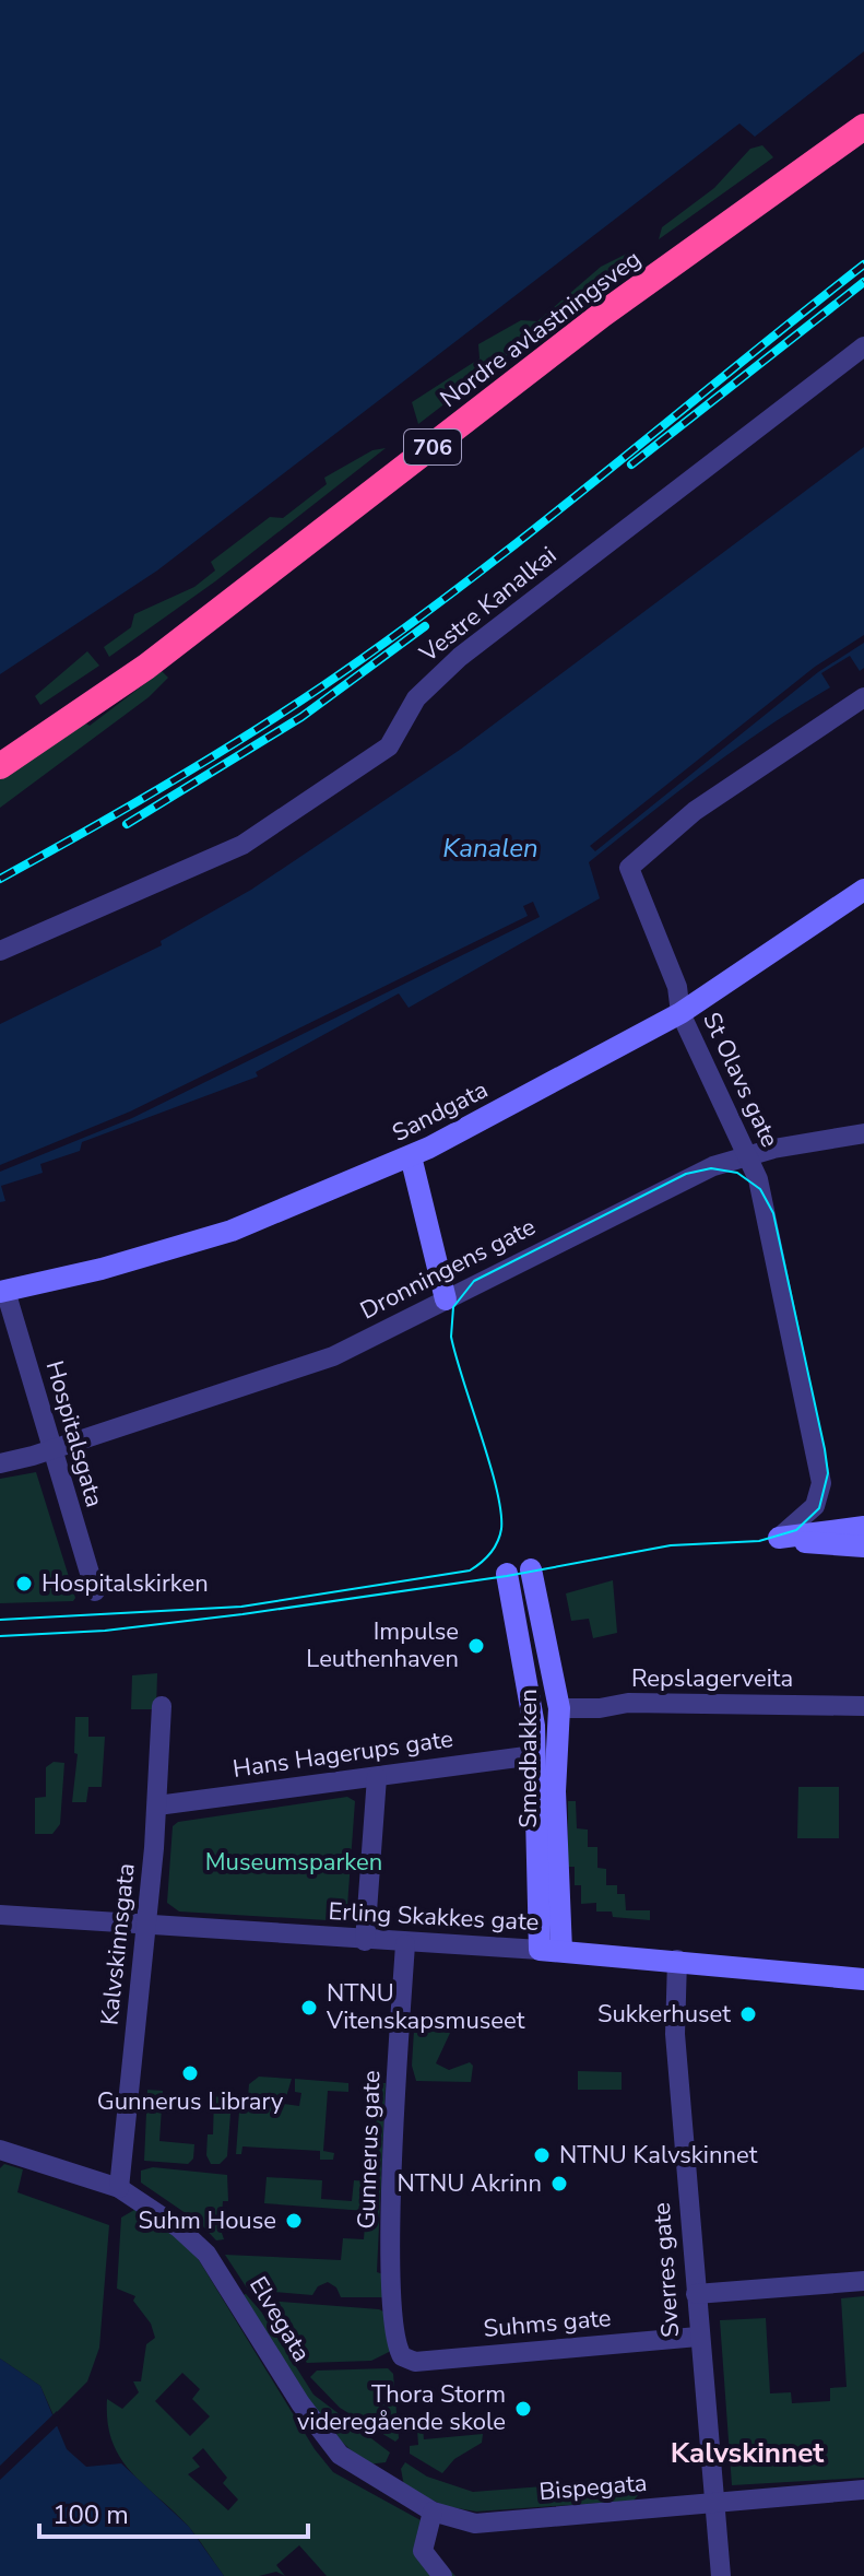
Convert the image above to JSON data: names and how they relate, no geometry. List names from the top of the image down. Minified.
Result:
{"streets":{"highway":["Nordre avlastningsveg","706"],"street":["Vestre Kanalkai","St Olavs gate","Sandgata","Dronningens gate","Hospitalsgata","Repslagerveita","Hans Hagerups gate","Smedbakken","Erling Skakkes gate","Kalvskinnsgata","Gunnerus gate","Sverres gate","Elvegata","Suhms gate","Bispegata"]},"crossings":[["St Olavs gate","Sandgata"],["St Olavs gate","Dronningens gate"],["Sandgata","Hospitalsgata"],["Dronningens gate","Hospitalsgata"],["Repslagerveita","Smedbakken"],["Hans Hagerups gate","Smedbakken"],["Hans Hagerups gate","Kalvskinnsgata"],["Smedbakken","Erling Skakkes gate"],["Erling Skakkes gate","Kalvskinnsgata"],["Erling Skakkes gate","Gunnerus gate"],["Erling Skakkes gate","Sverres gate"],["Kalvskinnsgata","Elvegata"],["Gunnerus gate","Suhms gate"],["Sverres gate","Suhms gate"],["Sverres gate","Bispegata"],["Elvegata","Bispegata"]],"districts":["Kalvskinnet"],"water":["Kanalen"],"parks":["Museumsparken"],"places":["Hospitalskirken","Impulse Leuthenhaven","NTNU Vitenskapsmuseet","Sukkerhuset","Gunnerus Library","NTNU Kalvskinnet","NTNU Akrinn","Suhm House","Thora Storm videregående skole"],"scale_bar":"100 m"}
